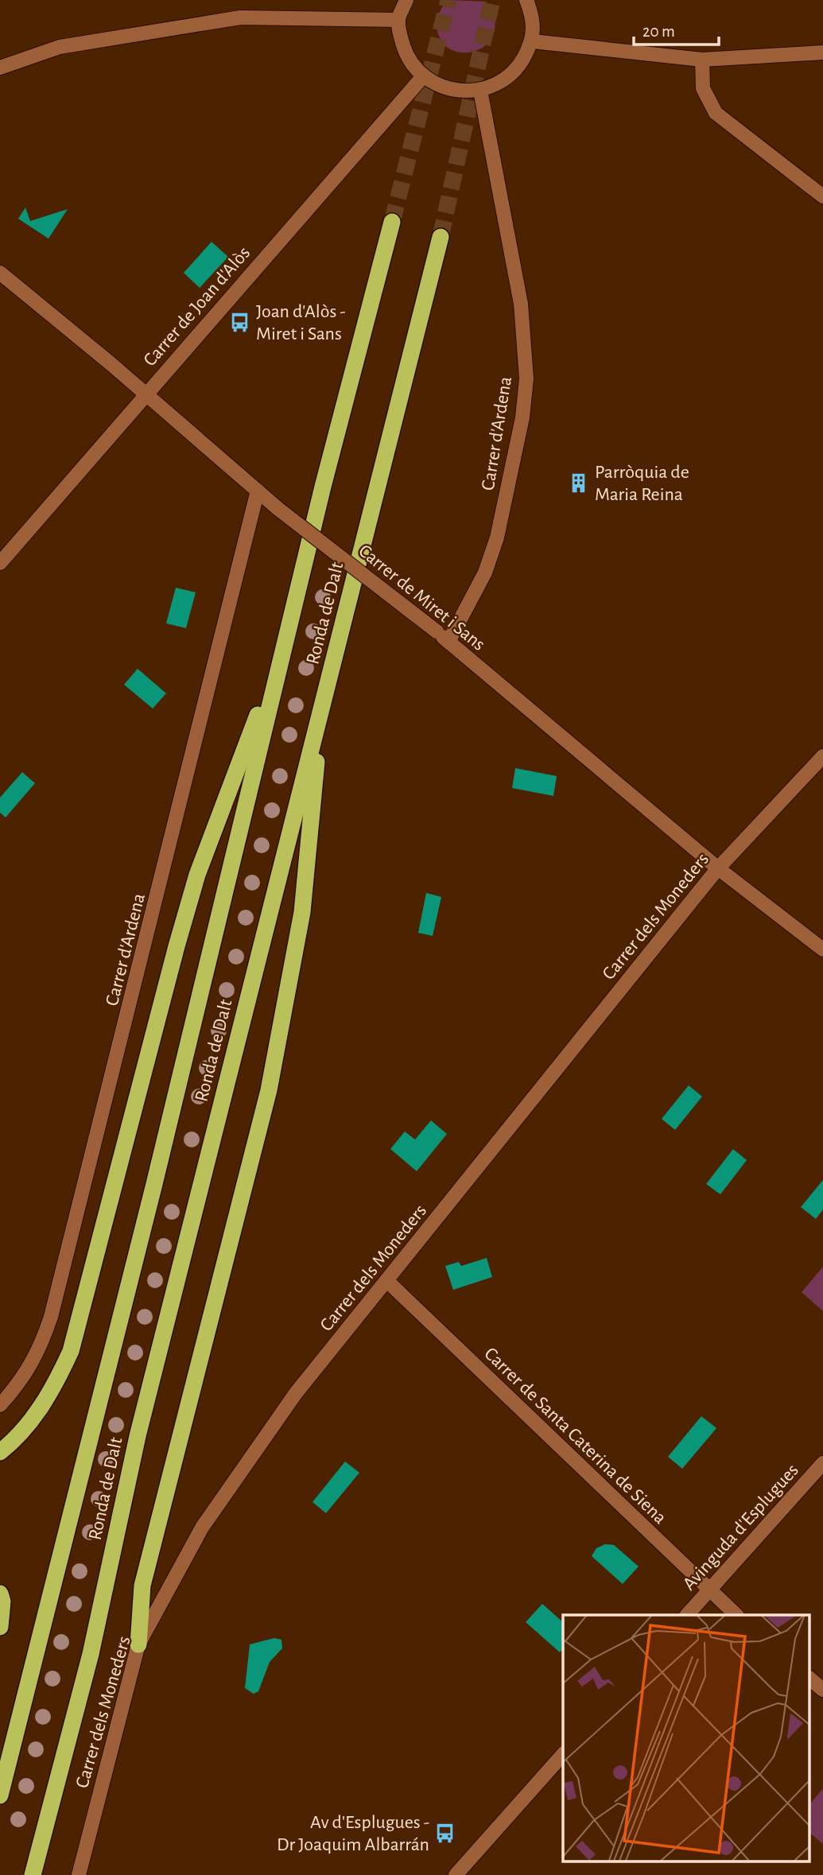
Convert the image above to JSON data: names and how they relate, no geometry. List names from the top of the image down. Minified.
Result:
{"streets":{"highway":["Ronda de Dalt"],"street":["Carrer de Joan d'Alòs","Carrer d'Ardena","Carrer de Miret i Sans","Carrer dels Moneders","Carrer de Santa Caterina de Siena","Avinguda d'Esplugues"]},"crossings":[["Carrer de Joan d'Alòs","Carrer de Miret i Sans"],["Carrer d'Ardena","Carrer de Miret i Sans"],["Carrer de Miret i Sans","Carrer dels Moneders"],["Carrer dels Moneders","Carrer de Santa Caterina de Siena"],["Carrer de Santa Caterina de Siena","Avinguda d'Esplugues"]],"places":{"bus stop":["Joan d'Alòs - Miret i Sans","Av d'Esplugues - Dr Joaquim Albarrán"],"building":["Parròquia de Maria Reina"]},"scale_bar":"20 m"}
